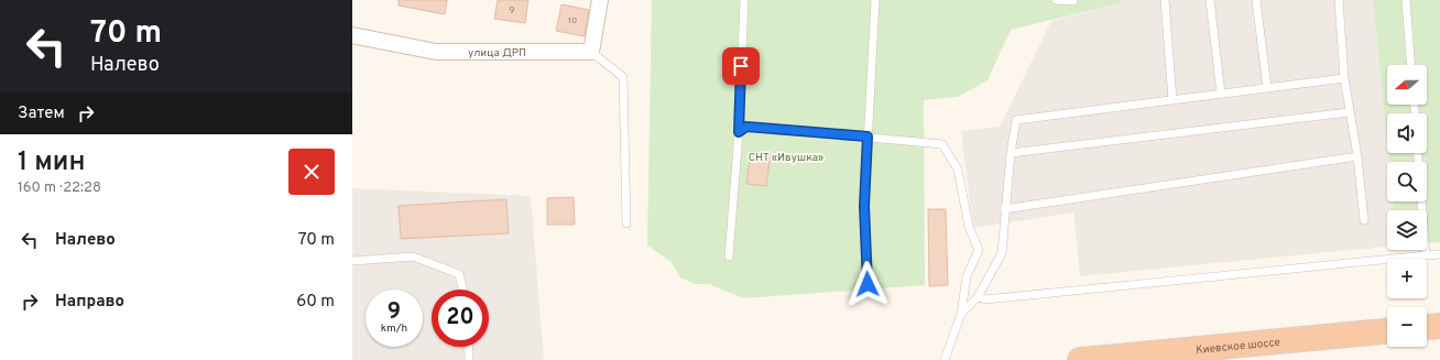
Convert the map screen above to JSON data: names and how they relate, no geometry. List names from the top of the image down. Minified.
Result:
{"streets":{"highway":["Киевское шоссе"],"street":["улица ДРП"]},"parks":["СНТ «Ивушка»"],"house_numbers":["9","10"],"north":"left","page":{"turn":["70 m","Налево"],"map_buttons":["+","−"],"then":"Затем","heading":["1 мин","160 m · 22:28"],"list":[{"name":"Налево","value":"70 m"},{"name":"Направо","value":"60 m"}],"speed":"9 km/h","limit":"20"}}
